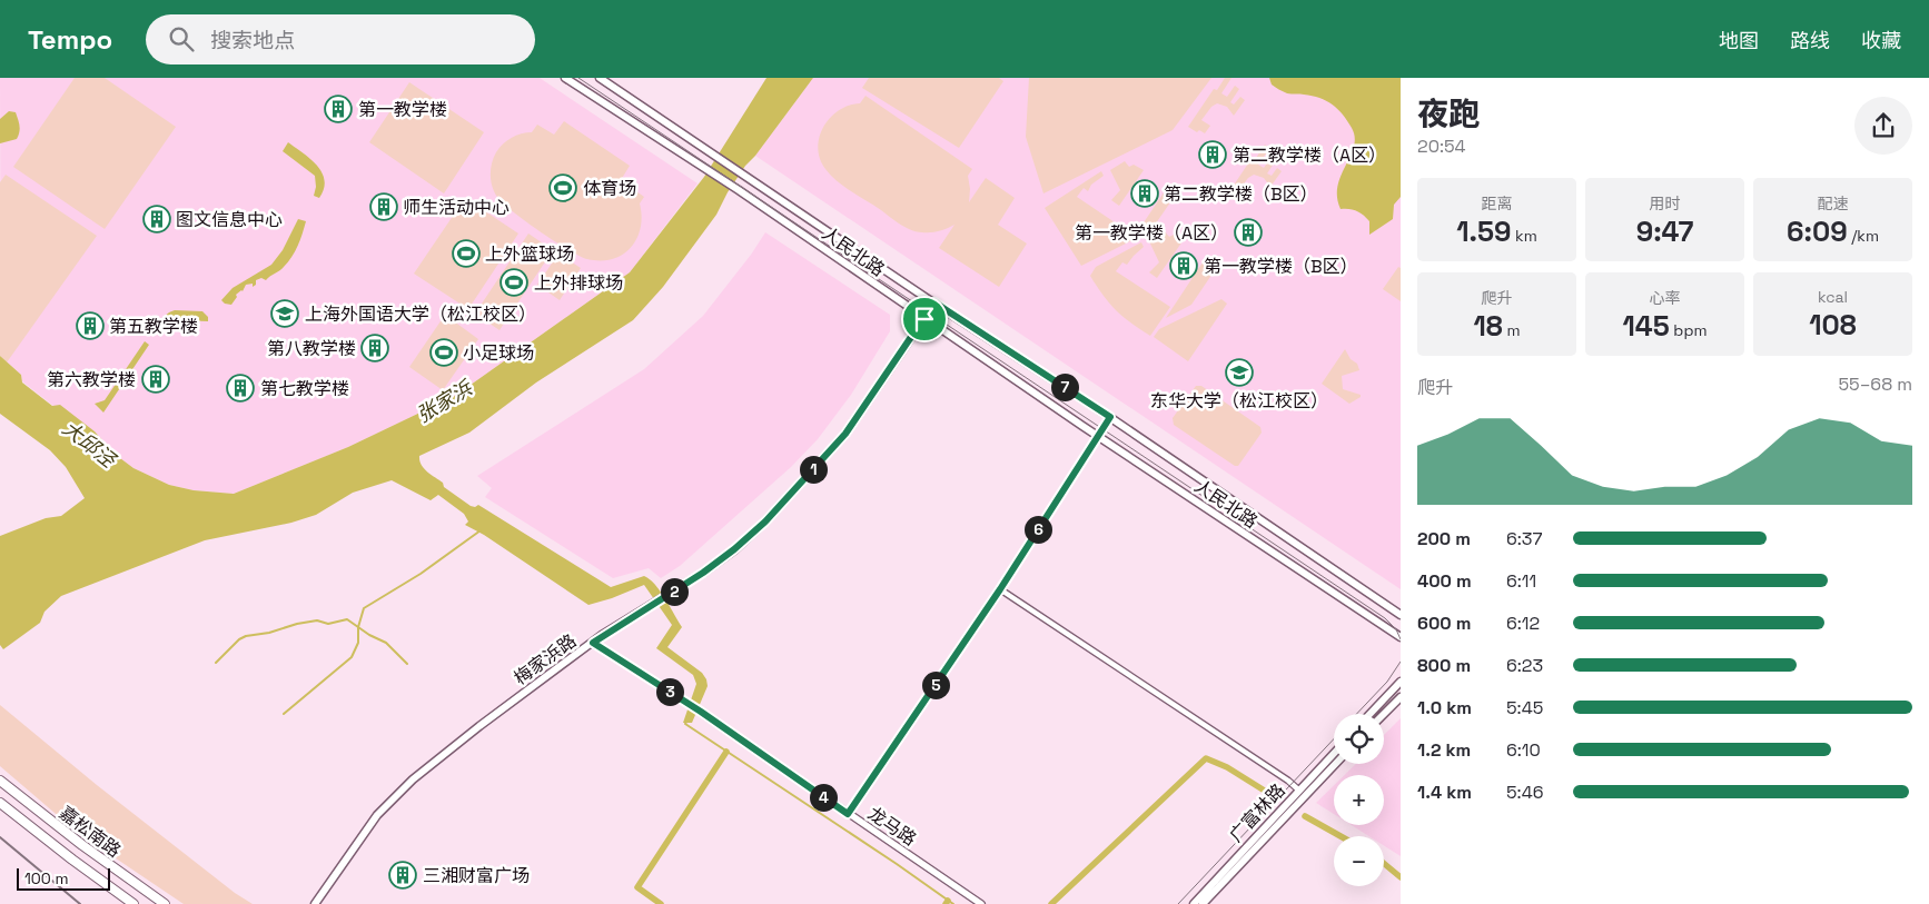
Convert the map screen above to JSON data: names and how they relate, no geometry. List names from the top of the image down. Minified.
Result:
{"streets":{"main road":["人民北路","梅家浜路","广富林路","嘉松南路"],"street":["龙马路"]},"crossings":[["人民北路","梅家浜路"],["梅家浜路","龙马路"]],"water":["张家浜","大邱泾"],"places":{"building":["第一教学楼","第二教学楼（A区）","第二教学楼（B区）","师生活动中心","图文信息中心","第一教学楼（A区）","第一教学楼（B区）","第五教学楼","第八教学楼","第六教学楼","第七教学楼","三湘财富广场"],"sports":["体育场","上外篮球场","上外排球场","小足球场"],"school or university":["上海外国语大学（松江校区）","东华大学（松江校区）"]},"scale_bar":"100 m","page":{"header":"Tempo","search":"搜索地点","nav":["地图","路线","收藏"],"heading":["夜跑","20:54"],"stats":[["距离","1.59 km"],["用时","9:47"],["配速","6:09 /km"],["爬升","18 m"],["心率","145 bpm"],["kcal","108"]],"chart":["爬升","55–68 m"],"pins":["7","1","6","2","5","3","4"],"list":[{"name":"200 m","note":"6:37"},{"name":"400 m","note":"6:11"},{"name":"600 m","note":"6:12"},{"name":"800 m","note":"6:23"},{"name":"1.0 km","note":"5:45"},{"name":"1.2 km","note":"6:10"},{"name":"1.4 km","note":"5:46"}],"map_buttons":["+","−"],"scale":"100 m"}}
